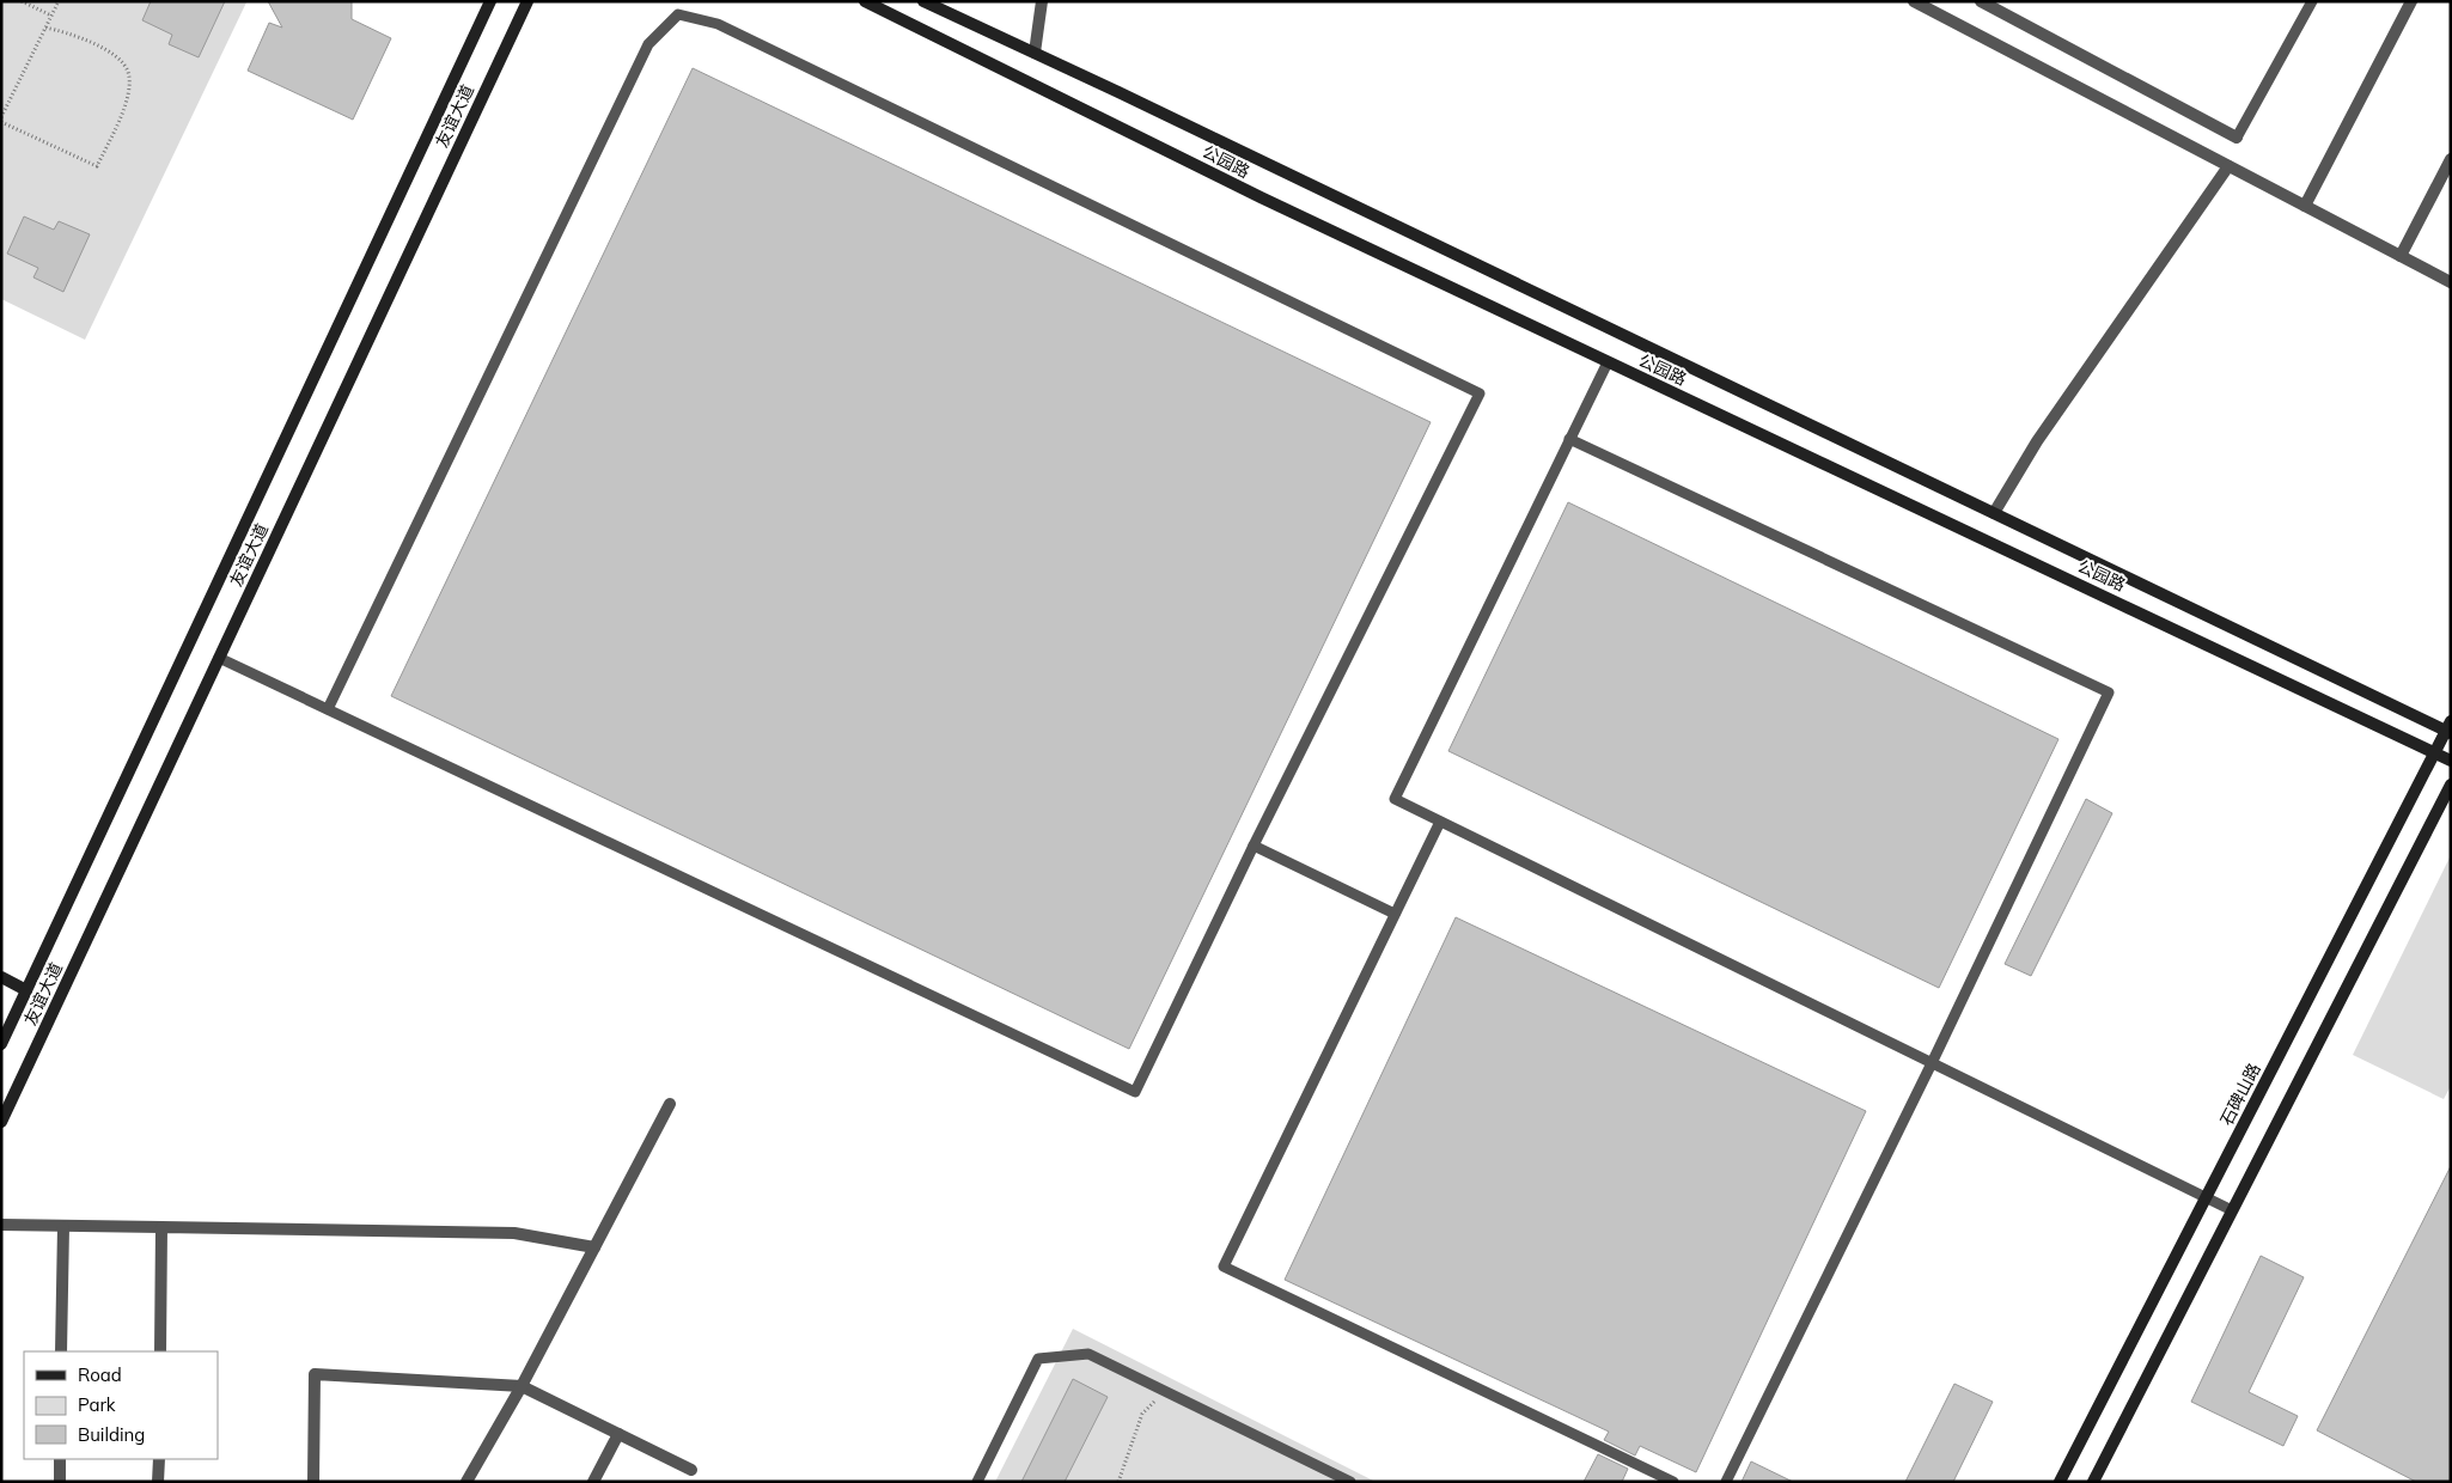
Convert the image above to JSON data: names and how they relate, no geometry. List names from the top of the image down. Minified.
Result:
{"streets":{"street":["友谊大道","公园路","石碑山路"]},"crossings":[["公园路","石碑山路"]],"legend":["Road","Park","Building"]}
